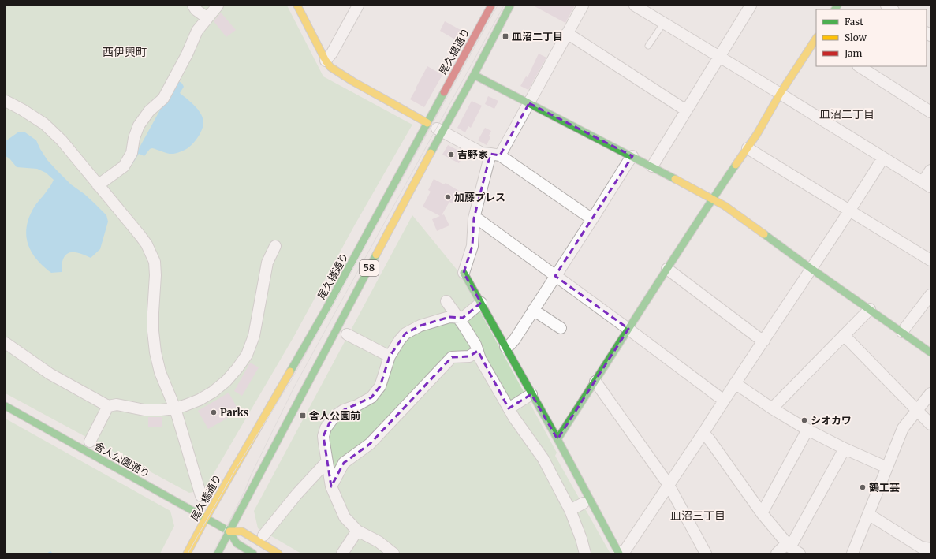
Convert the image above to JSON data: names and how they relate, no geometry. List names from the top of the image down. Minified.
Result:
{"streets":{"street":["尾久橋通り","58","舎人公園通り"]},"crossings":[["尾久橋通り","舎人公園通り"],["58","舎人公園通り"]],"districts":["西伊興町","皿沼二丁目","皿沼三丁目"],"places":{"transit":["皿沼二丁目","舎人公園前"],"other":["吉野家","加藤プレス","Parks","シオカワ","鶴工芸"]},"legend":["Fast","Slow","Jam"]}
